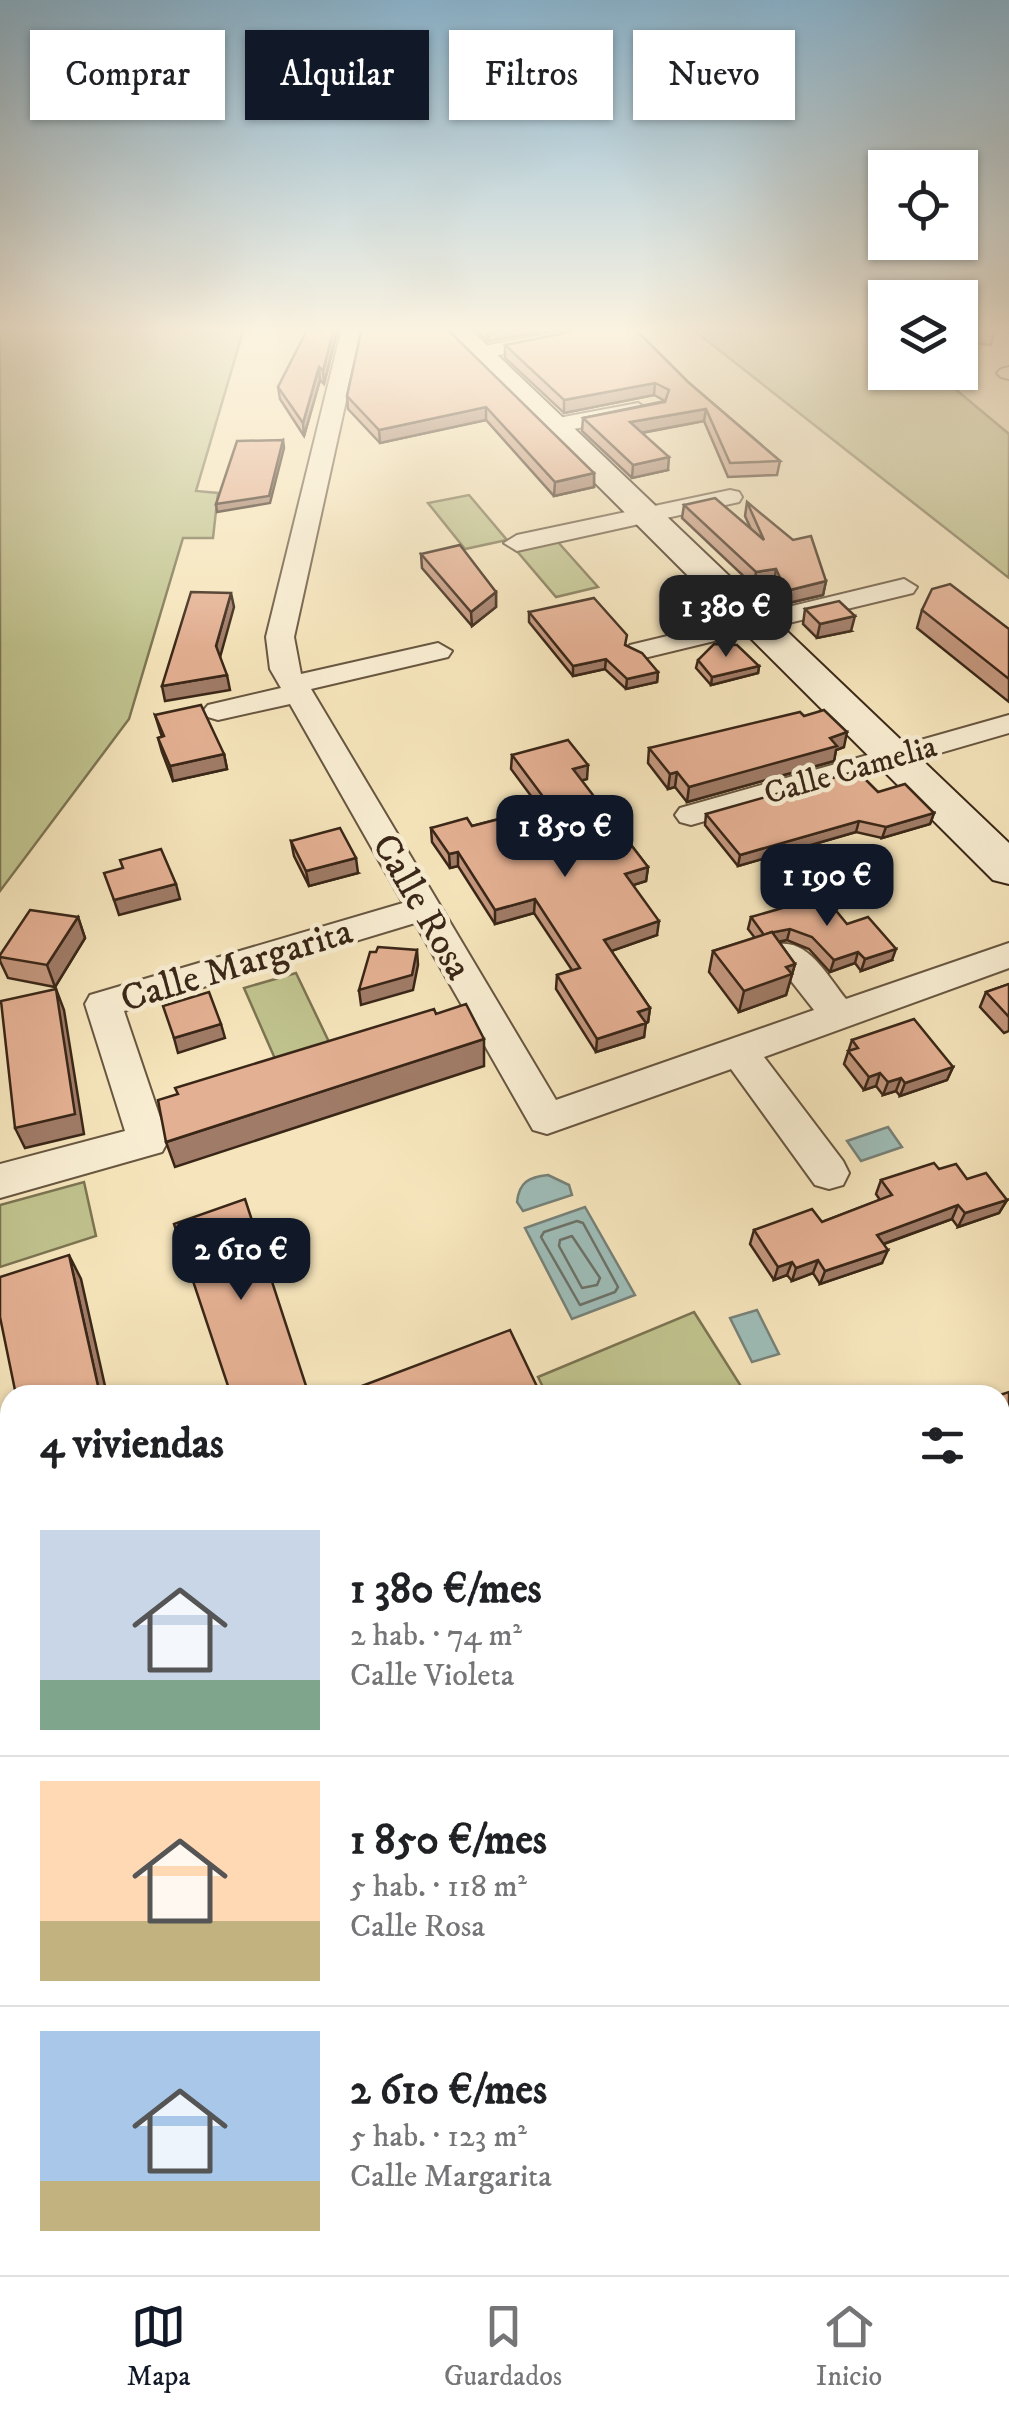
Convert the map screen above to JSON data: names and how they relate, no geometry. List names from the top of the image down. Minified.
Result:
{"streets":{"street":["Calle Camelia","Calle Rosa","Calle Margarita"]},"crossings":[["Calle Rosa","Calle Margarita"]],"page":{"chip":["Comprar","Alquilar","Filtros","Nuevo"],"price":["1 380 €","1 850 €","1 190 €","2 610 €"],"heading":"4 viviendas","list":[{"name":"1 380 €/mes","note":"2 hab. · 74 m² · Calle Violeta"},{"name":"1 850 €/mes","note":"5 hab. · 118 m² · Calle Rosa"},{"name":"2 610 €/mes","note":"5 hab. · 123 m² · Calle Margarita"}],"tabs":["Mapa","Guardados","Inicio"]}}
